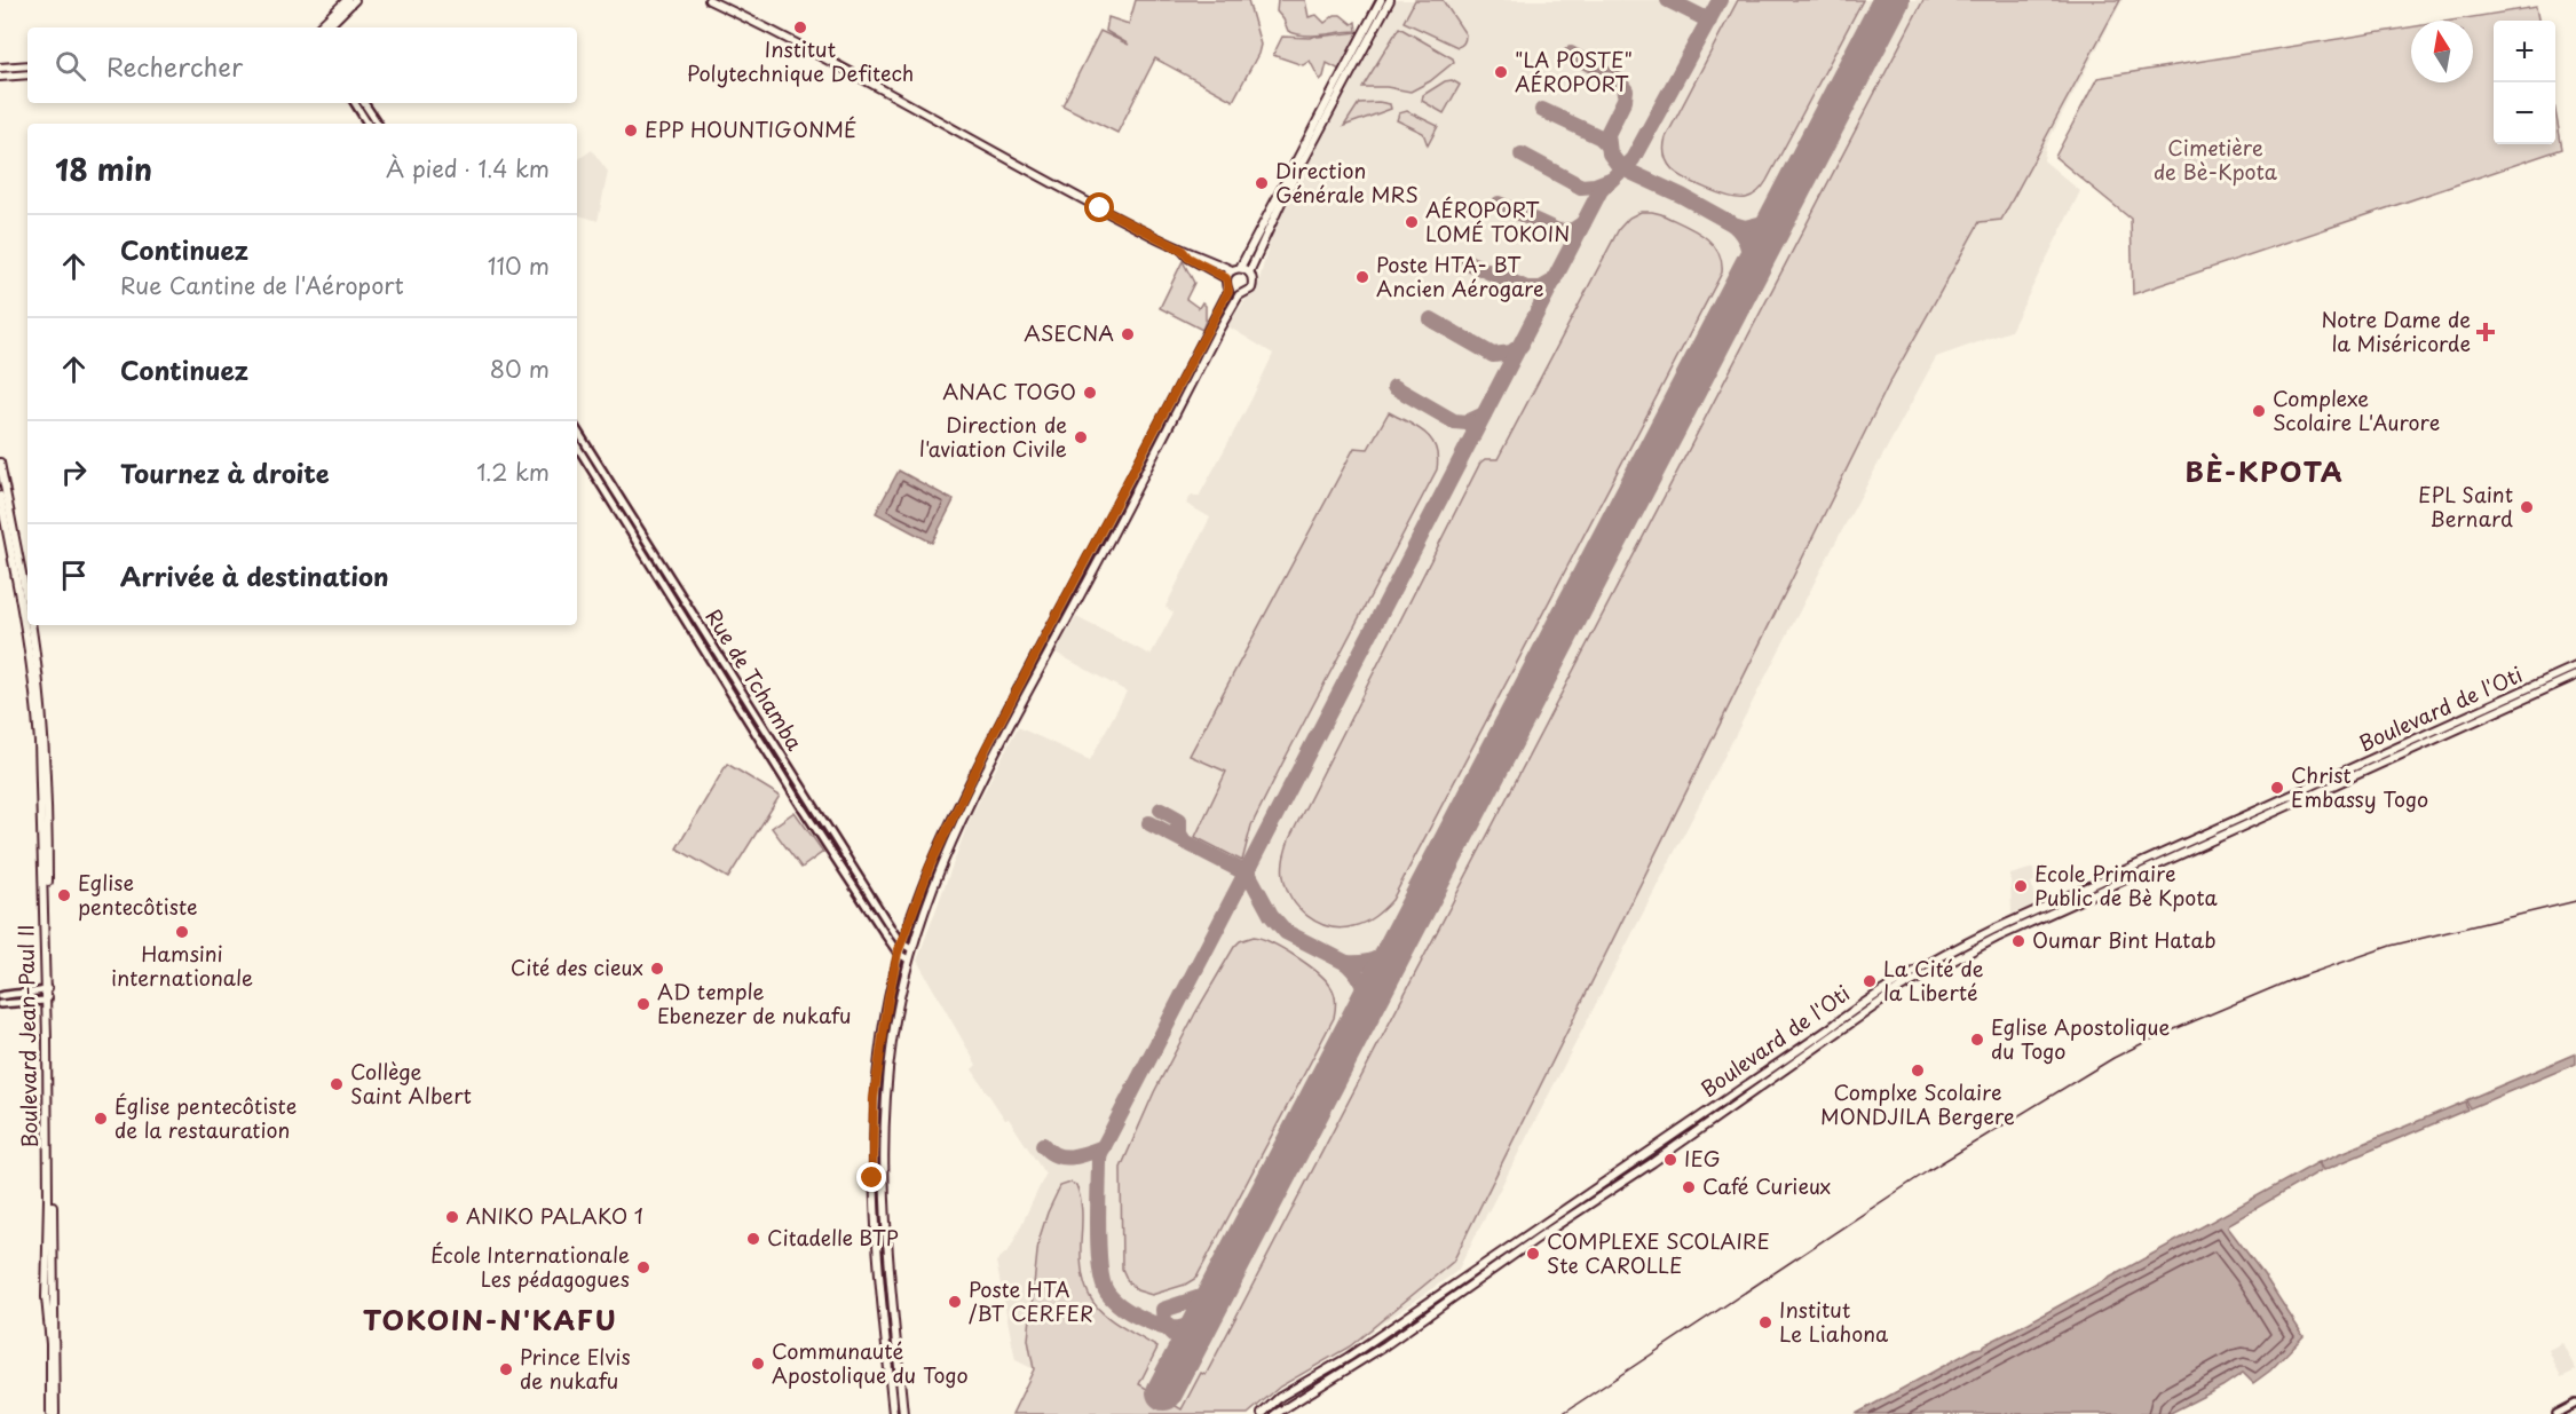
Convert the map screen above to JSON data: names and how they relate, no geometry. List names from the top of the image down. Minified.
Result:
{"streets":{"main road":["Boulevard de l'Oti","Boulevard Jean-Paul II"],"street":["Rue de Tchamba"]},"districts":["BÈ-KPOTA","TOKOIN-N'KAFU"],"parks":["Cimetière de Bè-Kpota"],"places":{"other":["Institut Polytechnique Defitech","\"LA POSTE\" AÉROPORT","EPP HOUNTIGONMÉ","Direction Générale MRS","AÉROPORT LOMÉ TOKOIN","Poste HTA- BT Ancien Aérogare","ASECNA","ANAC TOGO","Complexe Scolaire L'Aurore","Direction de l'aviation Civile","EPL Saint Bernard","Christ Embassy Togo","Ecole Primaire Public de Bè Kpota","Eglise pentecôtiste","Hamsini internationale","Oumar Bint Hatab","Cité des cieux","La Cité de la Liberté","AD temple Ebenezer de nukafu","Eglise Apostolique du Togo","Complxe Scolaire MONDJILA Bergere","Collège Saint Albert","Église pentecôtiste de la restauration","IEG","Café Curieux","ANIKO PALAKO 1","Citadelle BTP","COMPLEXE SCOLAIRE Ste CAROLLE","École Internationale Les pédagogues","Poste HTA /BT CERFER","Institut Le Liahona","Communauté Apostolique du Togo","Prince Elvis de nukafu"],"health":["Notre Dame de la Miséricorde"]},"north":"top","page":{"map_buttons":["+","−"],"search":"Rechercher","heading":["18 min","À pied · 1.4 km"],"list":[["Continuez","Rue Cantine de l'Aéroport","110 m"],["Continuez","80 m"],["Tournez à droite","1.2 km"],"Arrivée à destination"]}}
